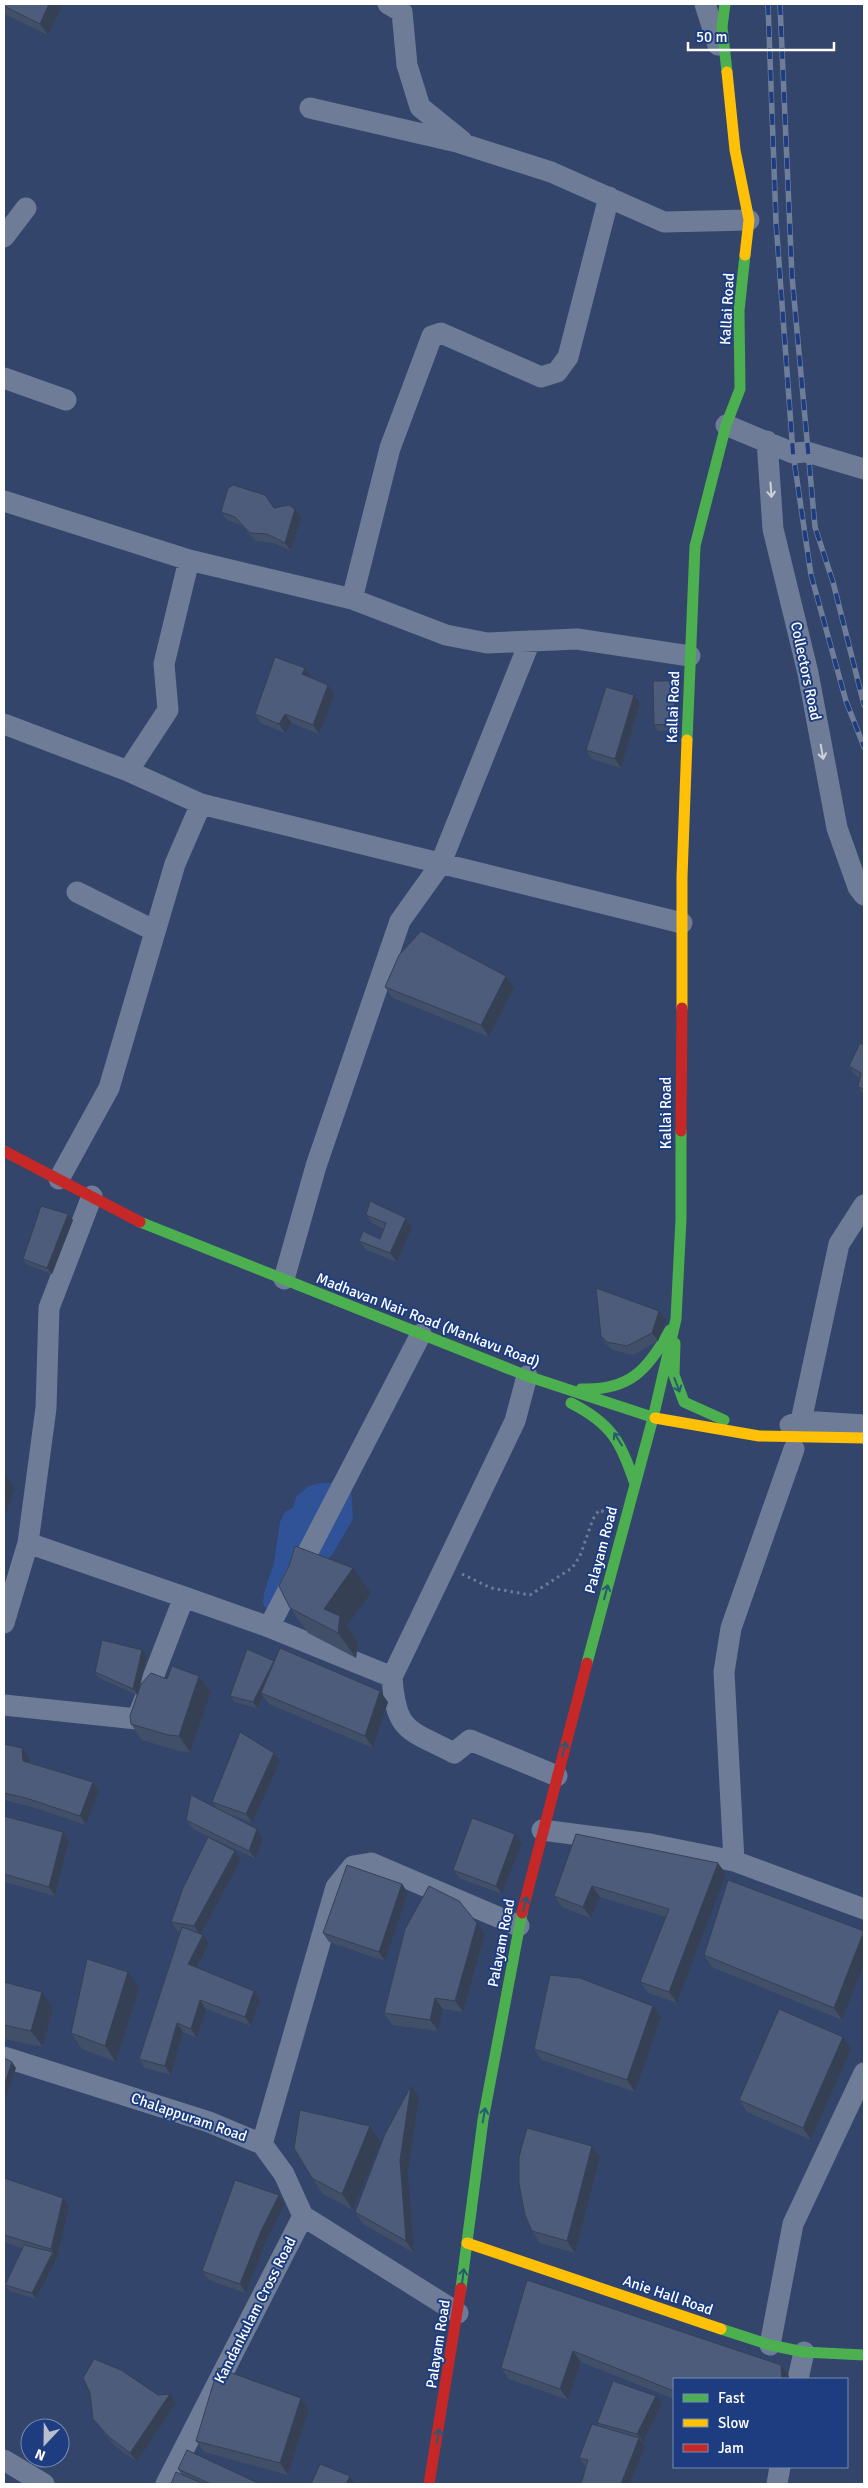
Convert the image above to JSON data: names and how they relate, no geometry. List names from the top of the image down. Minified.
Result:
{"streets":{"main road":["Kallai Road","Madhavan Nair Road (Mankavu Road)","Palayam Road","Anie Hall Road"],"street":["Collectors Road","Chalappuram Road","Kandankulam Cross Road"]},"crossings":[["Kallai Road","Madhavan Nair Road (Mankavu Road)"],["Kallai Road","Palayam Road"],["Madhavan Nair Road (Mankavu Road)","Palayam Road"],["Palayam Road","Anie Hall Road"],["Chalappuram Road","Kandankulam Cross Road"]],"one_way":["Collectors Road","Palayam Road"],"legend":["Fast","Slow","Jam"],"scale_bar":"50 m","north":"bottom"}
